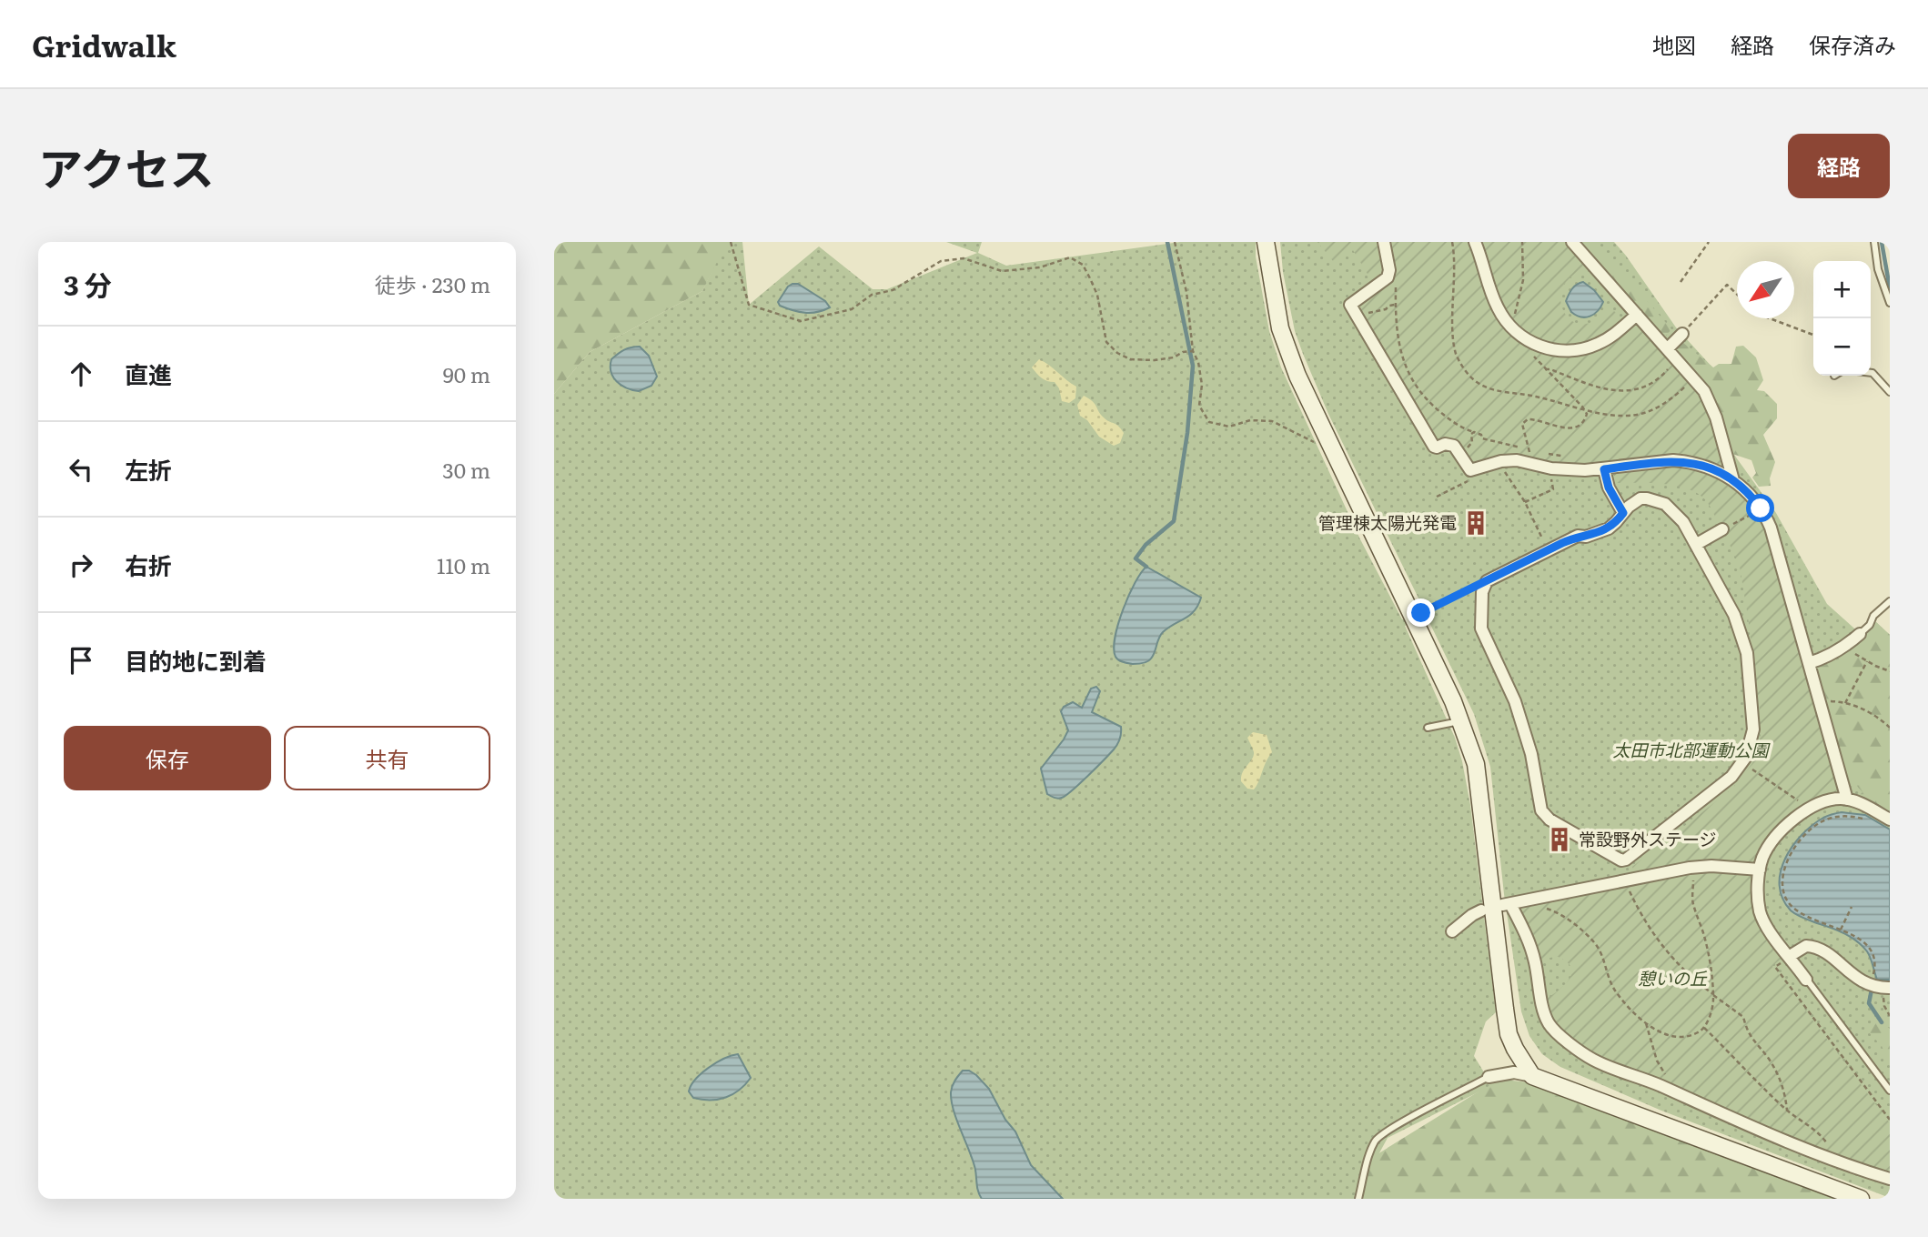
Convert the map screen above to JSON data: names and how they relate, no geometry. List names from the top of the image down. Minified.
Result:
{"parks":["太田市北部運動公園","憩いの丘"],"places":{"building":["管理棟太陽光発電","常設野外ステージ"]},"north":"bottom left","page":{"header":"Gridwalk","nav":["地図","経路","保存済み"],"title":"アクセス","buttons":["経路",["保存","共有"]],"heading":["3 分","徒歩 · 230 m"],"map_buttons":["+","−"],"list":[["直進","90 m"],["左折","30 m"],["右折","110 m"],"目的地に到着"]}}
